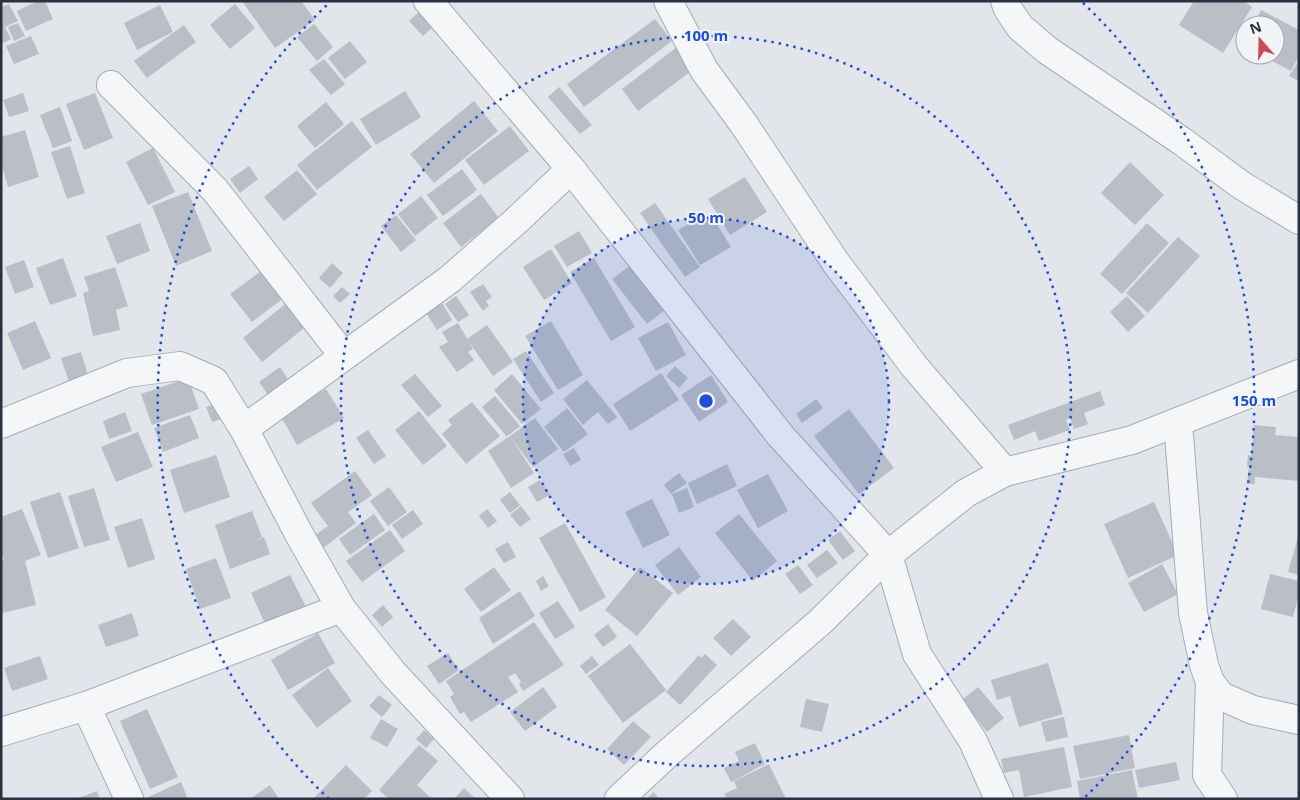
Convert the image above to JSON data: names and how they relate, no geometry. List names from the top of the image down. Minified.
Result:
{"north":"top","rings":["100 m","50 m","150 m"]}
